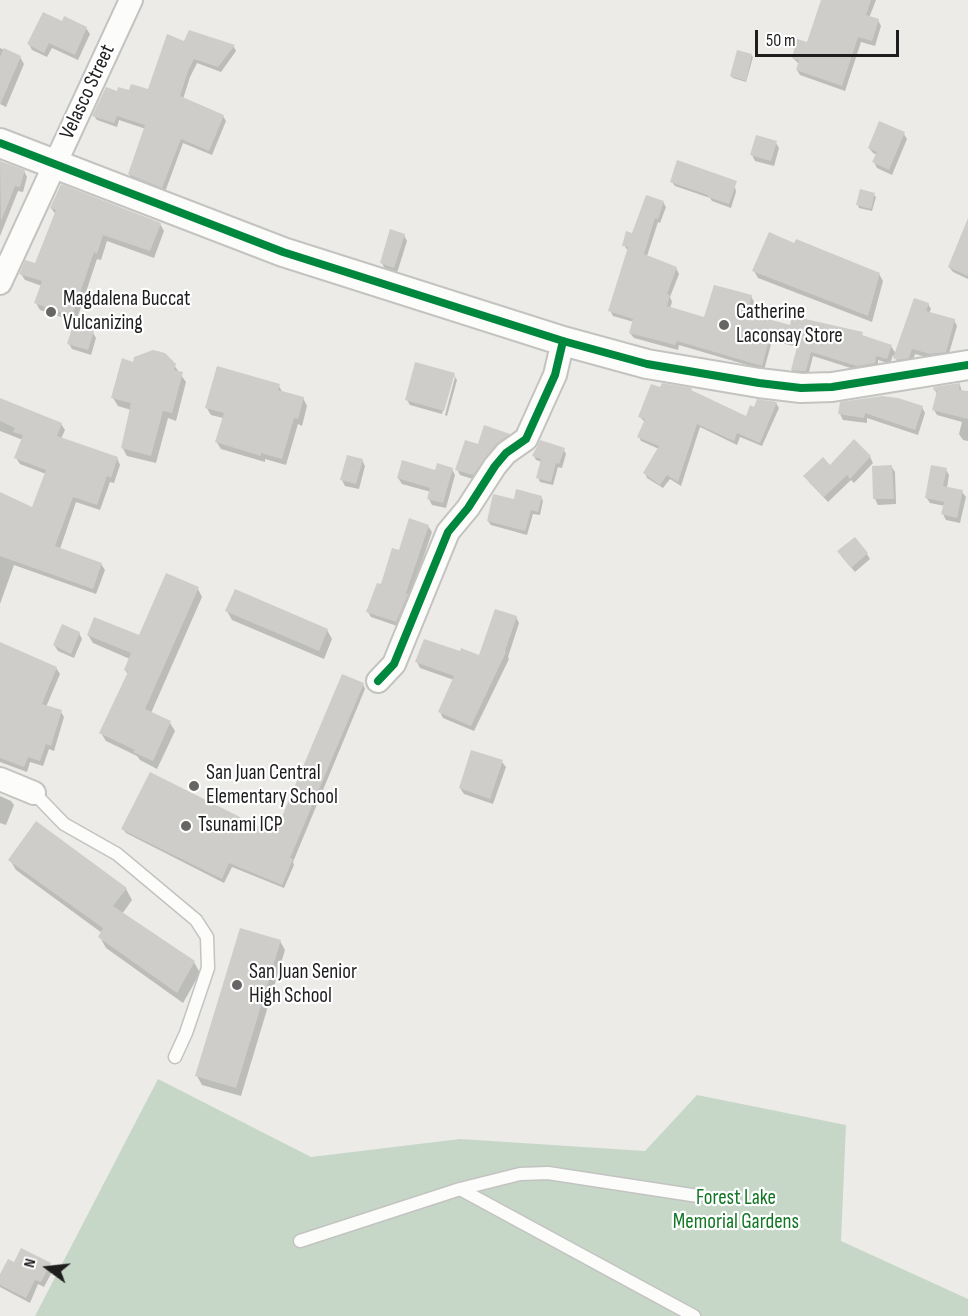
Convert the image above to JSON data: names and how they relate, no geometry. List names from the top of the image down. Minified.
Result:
{"streets":{"street":["Velasco Street"]},"parks":["Forest Lake Memorial Gardens"],"places":["Magdalena Buccat Vulcanizing","Catherine Laconsay Store","San Juan Central Elementary School","Tsunami ICP","San Juan Senior High School"],"scale_bar":"50 m","north":"left"}
